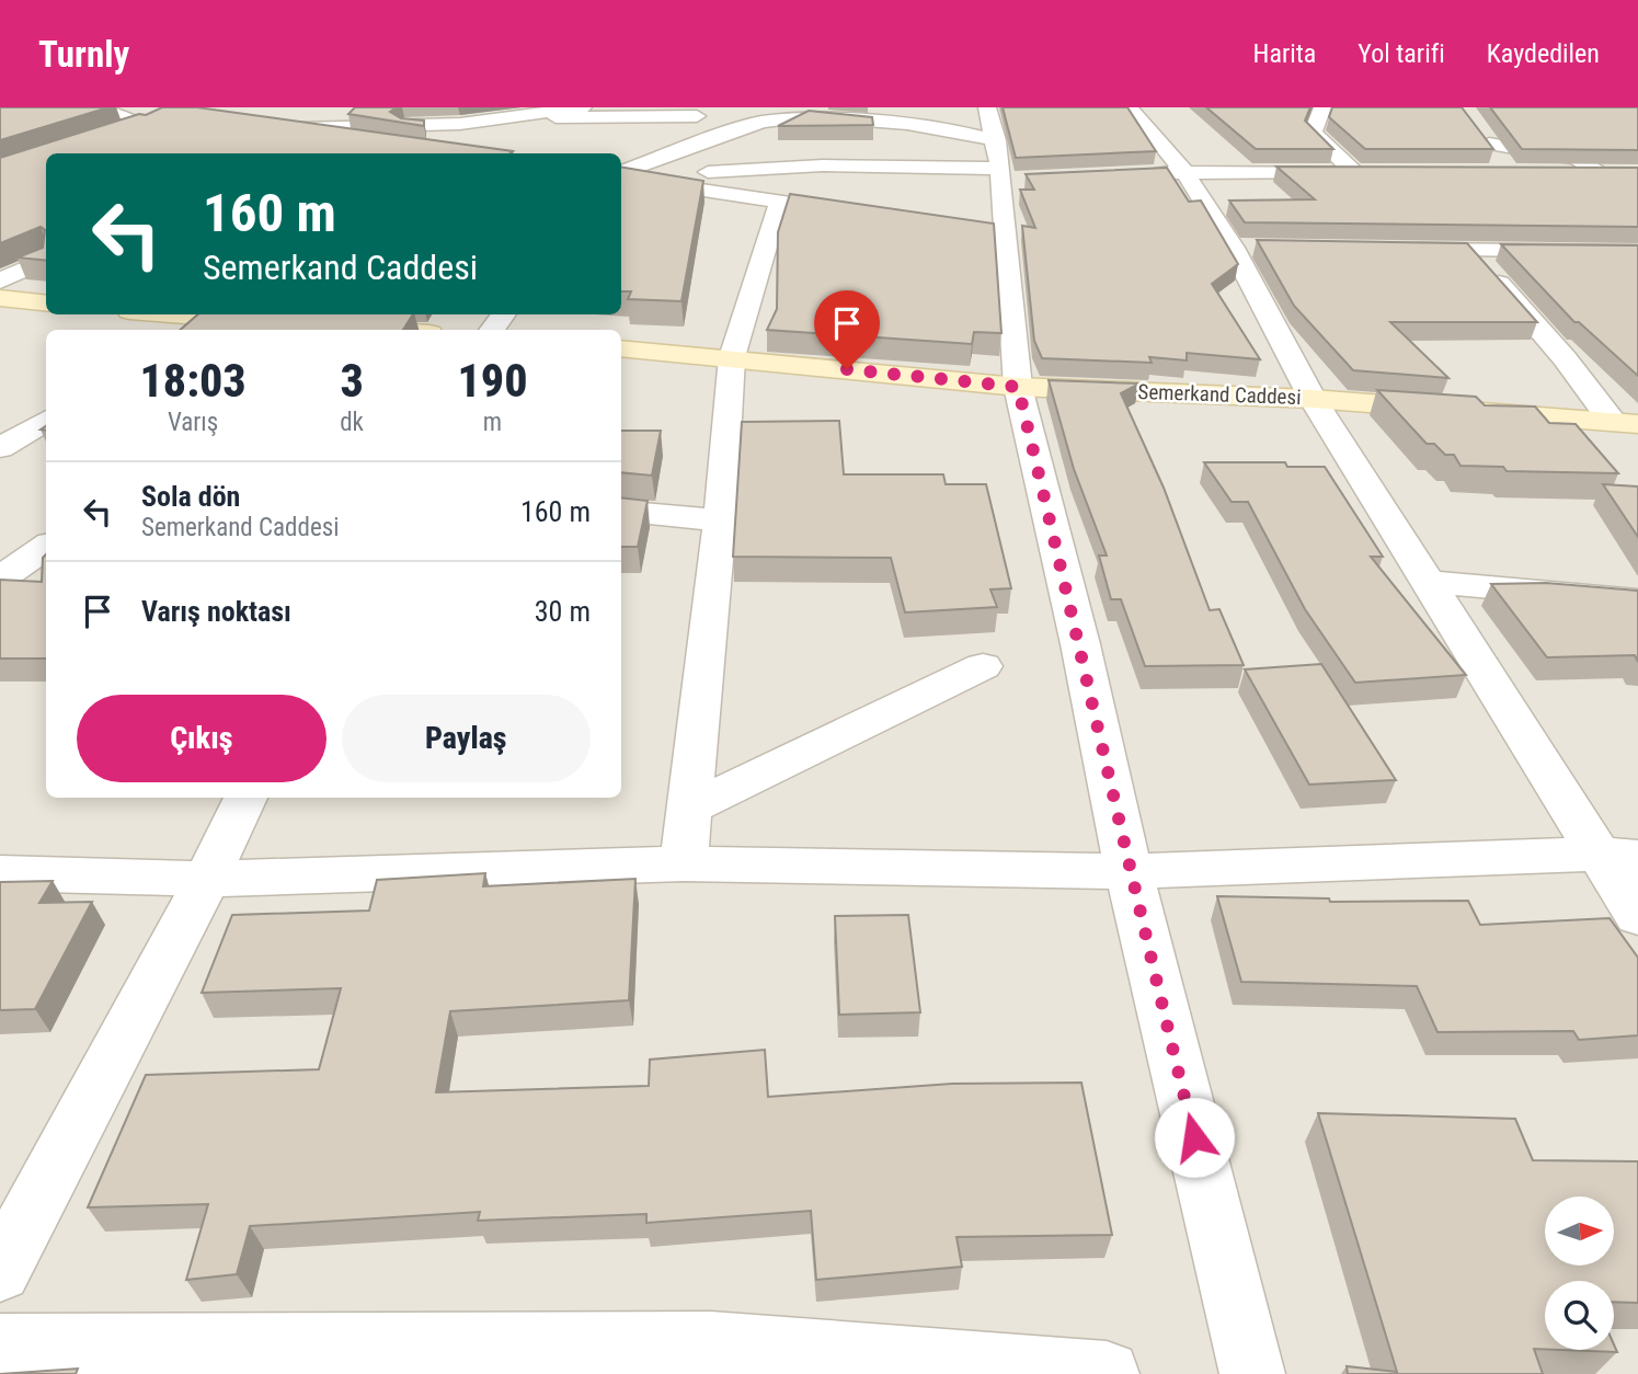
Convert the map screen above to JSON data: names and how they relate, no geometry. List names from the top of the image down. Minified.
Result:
{"streets":{"street":["Semerkand Caddesi"]},"north":"right","page":{"header":"Turnly","nav":["Harita","Yol tarifi","Kaydedilen"],"turn":["160 m","Semerkand Caddesi"],"eta":["18:03","Varış","3","dk","190","m"],"list":[{"name":"Sola dön","note":"Semerkand Caddesi","value":"160 m"},{"name":"Varış noktası","value":"30 m"}],"buttons":["Çıkış","Paylaş"]}}
